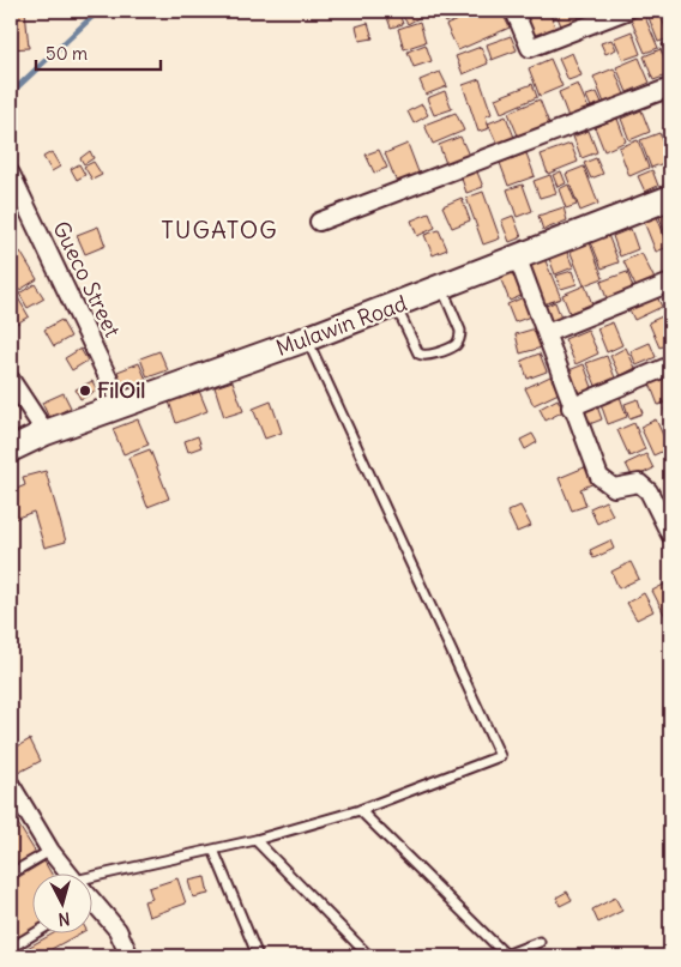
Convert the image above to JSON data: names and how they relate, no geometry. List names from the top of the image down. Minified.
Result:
{"streets":{"main road":["Mulawin Road"],"street":["Gueco Street"]},"crossings":[["Gueco Street","Mulawin Road"]],"districts":["TUGATOG"],"places":["FilOil"],"scale_bar":"50 m","north":"bottom"}
